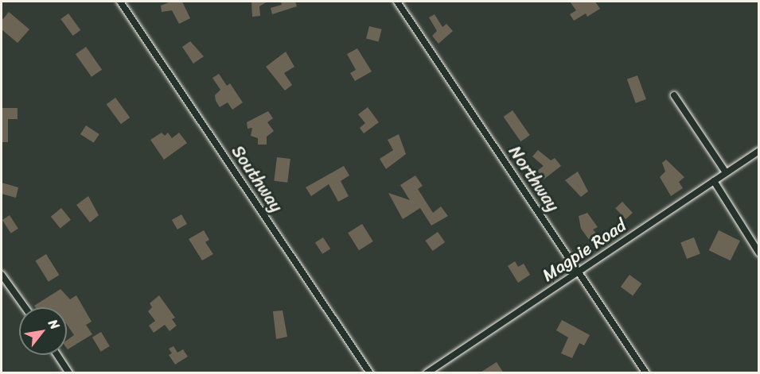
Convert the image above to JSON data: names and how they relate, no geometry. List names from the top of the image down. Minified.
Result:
{"streets":{"street":["Southway","Northway","Magpie Road"]},"crossings":[["Northway","Magpie Road"]],"north":"top right"}
